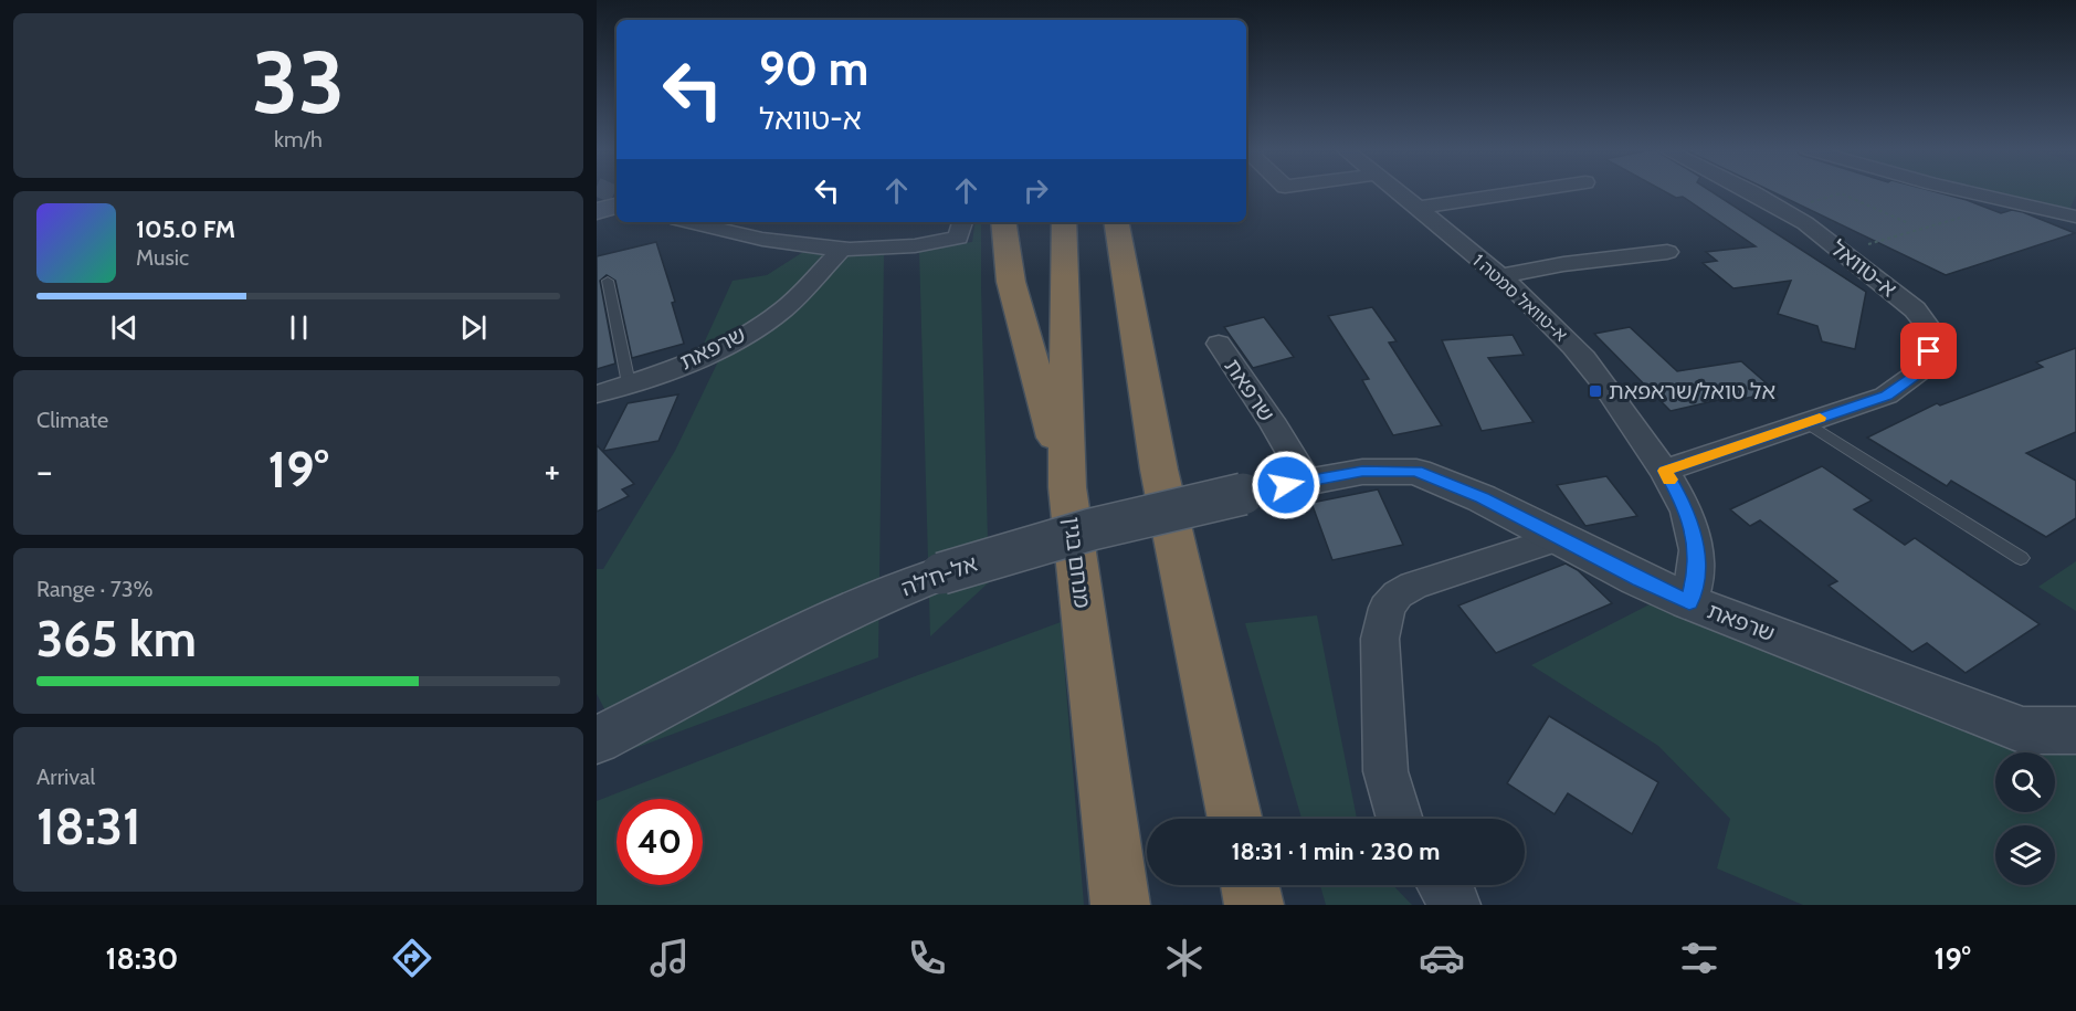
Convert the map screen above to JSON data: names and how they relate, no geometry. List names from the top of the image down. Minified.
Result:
{"streets":{"highway":["מנחם בגין"],"street":["א-טוואל","א-טוואל סמטה 1","שרפאת","אל-ח'לה"]},"crossings":[["א-טוואל","א-טוואל סמטה 1"],["שרפאת","אל-ח'לה"]],"places":{"transit":["אל טואל/שראפאת"]},"page":{"tile":[["33","km/h"],"Climate",["Range · 73%","365 km"],["Arrival","18:31"]],"turn":["90 m","א-טוואל"],"song":["105.0 FM","Music"],"heat":["−","19°","+"],"limit":"40","trip":"18:31 · 1 min · 230 m","tabs":["18:30","19°"]}}
